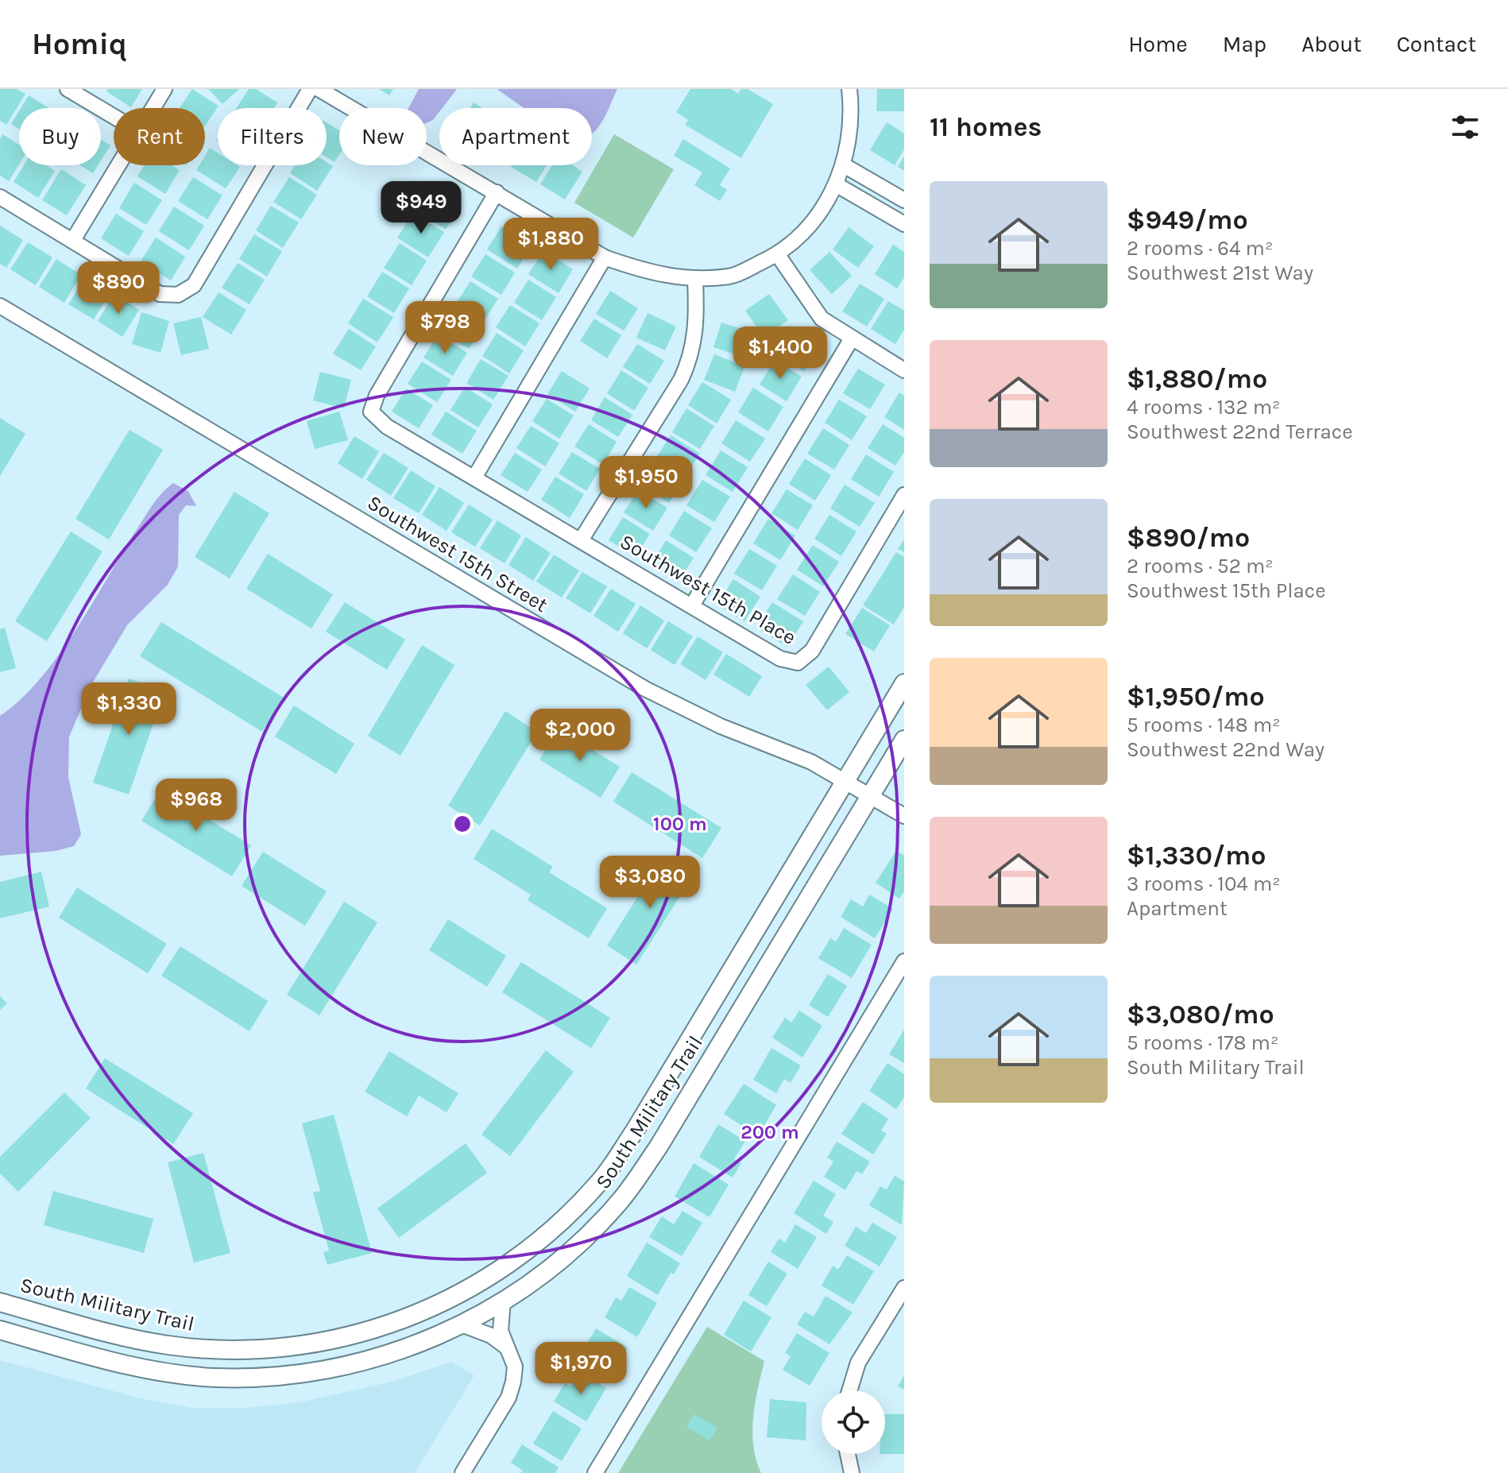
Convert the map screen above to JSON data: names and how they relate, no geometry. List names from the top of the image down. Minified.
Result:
{"streets":{"street":["Southwest 15th Street","Southwest 15th Place","South Military Trail"]},"crossings":[["Southwest 15th Street","South Military Trail"]],"page":{"header":"Homiq","nav":["Home","Map","About","Contact"],"heading":"11 homes","chip":["Buy","Rent","Filters","New","Apartment"],"list":[{"name":"$949/mo","note":"2 rooms · 64 m² · Southwest 21st Way"},{"name":"$1,880/mo","note":"4 rooms · 132 m² · Southwest 22nd Terrace"},{"name":"$890/mo","note":"2 rooms · 52 m² · Southwest 15th Place"},{"name":"$1,950/mo","note":"5 rooms · 148 m² · Southwest 22nd Way"},{"name":"$1,330/mo","note":"3 rooms · 104 m² · Apartment"},{"name":"$3,080/mo","note":"5 rooms · 178 m² · South Military Trail"}],"price":["$949","$1,880","$890","$798","$1,400","$1,950","$1,330","$2,000","$968","$3,080","$1,970"]},"rings":["100 m","200 m"]}
